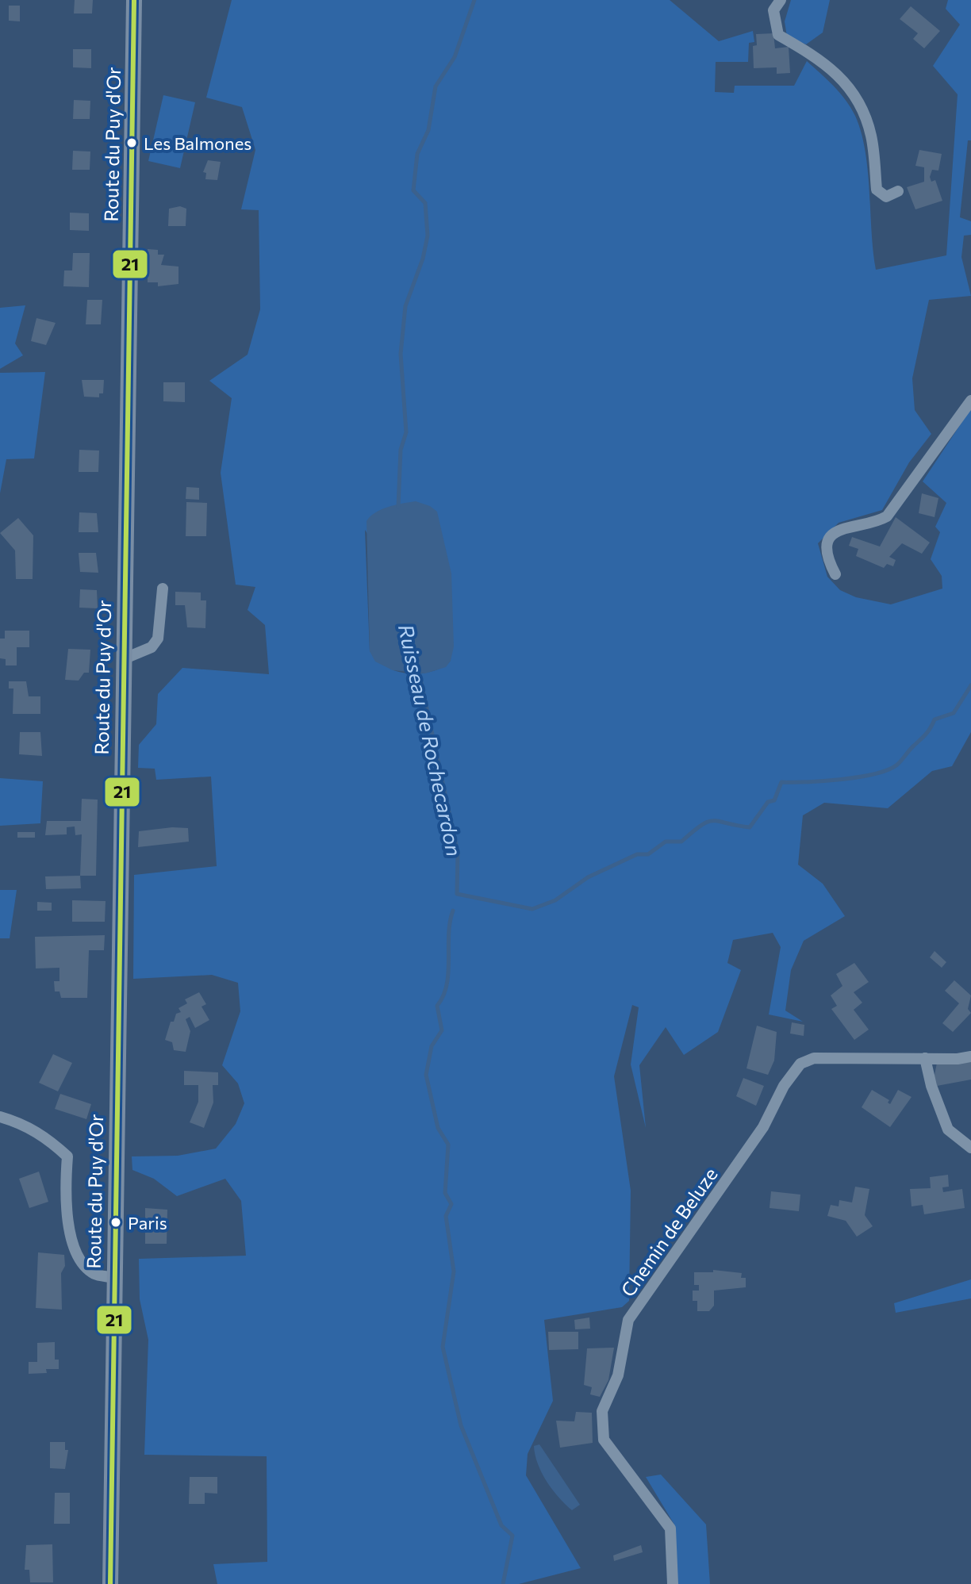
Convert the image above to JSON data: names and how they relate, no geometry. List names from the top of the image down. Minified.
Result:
{"streets":{"main road":["Route du Puy d'Or"],"street":["Chemin de Beluze"]},"water":["Ruisseau de Rochecardon"],"places":["Les Balmones","Paris"],"lines":["transit line 21"]}
